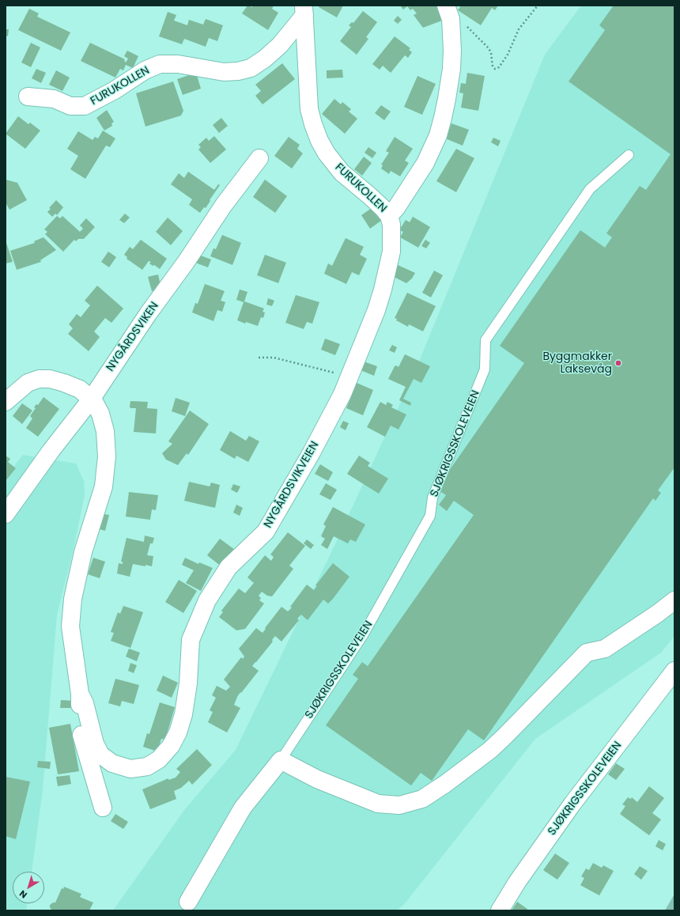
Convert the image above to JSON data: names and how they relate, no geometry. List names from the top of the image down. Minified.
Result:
{"streets":{"street":["FURUKOLLEN","NYGÅRDSVIKEN","SJØKRIGSSKOLEVEIEN","NYGÅRDSVIKVEIEN"]},"crossings":[["FURUKOLLEN","NYGÅRDSVIKVEIEN"],["NYGÅRDSVIKEN","NYGÅRDSVIKVEIEN"]],"places":["Byggmakker Laksevåg"],"north":"bottom left"}
